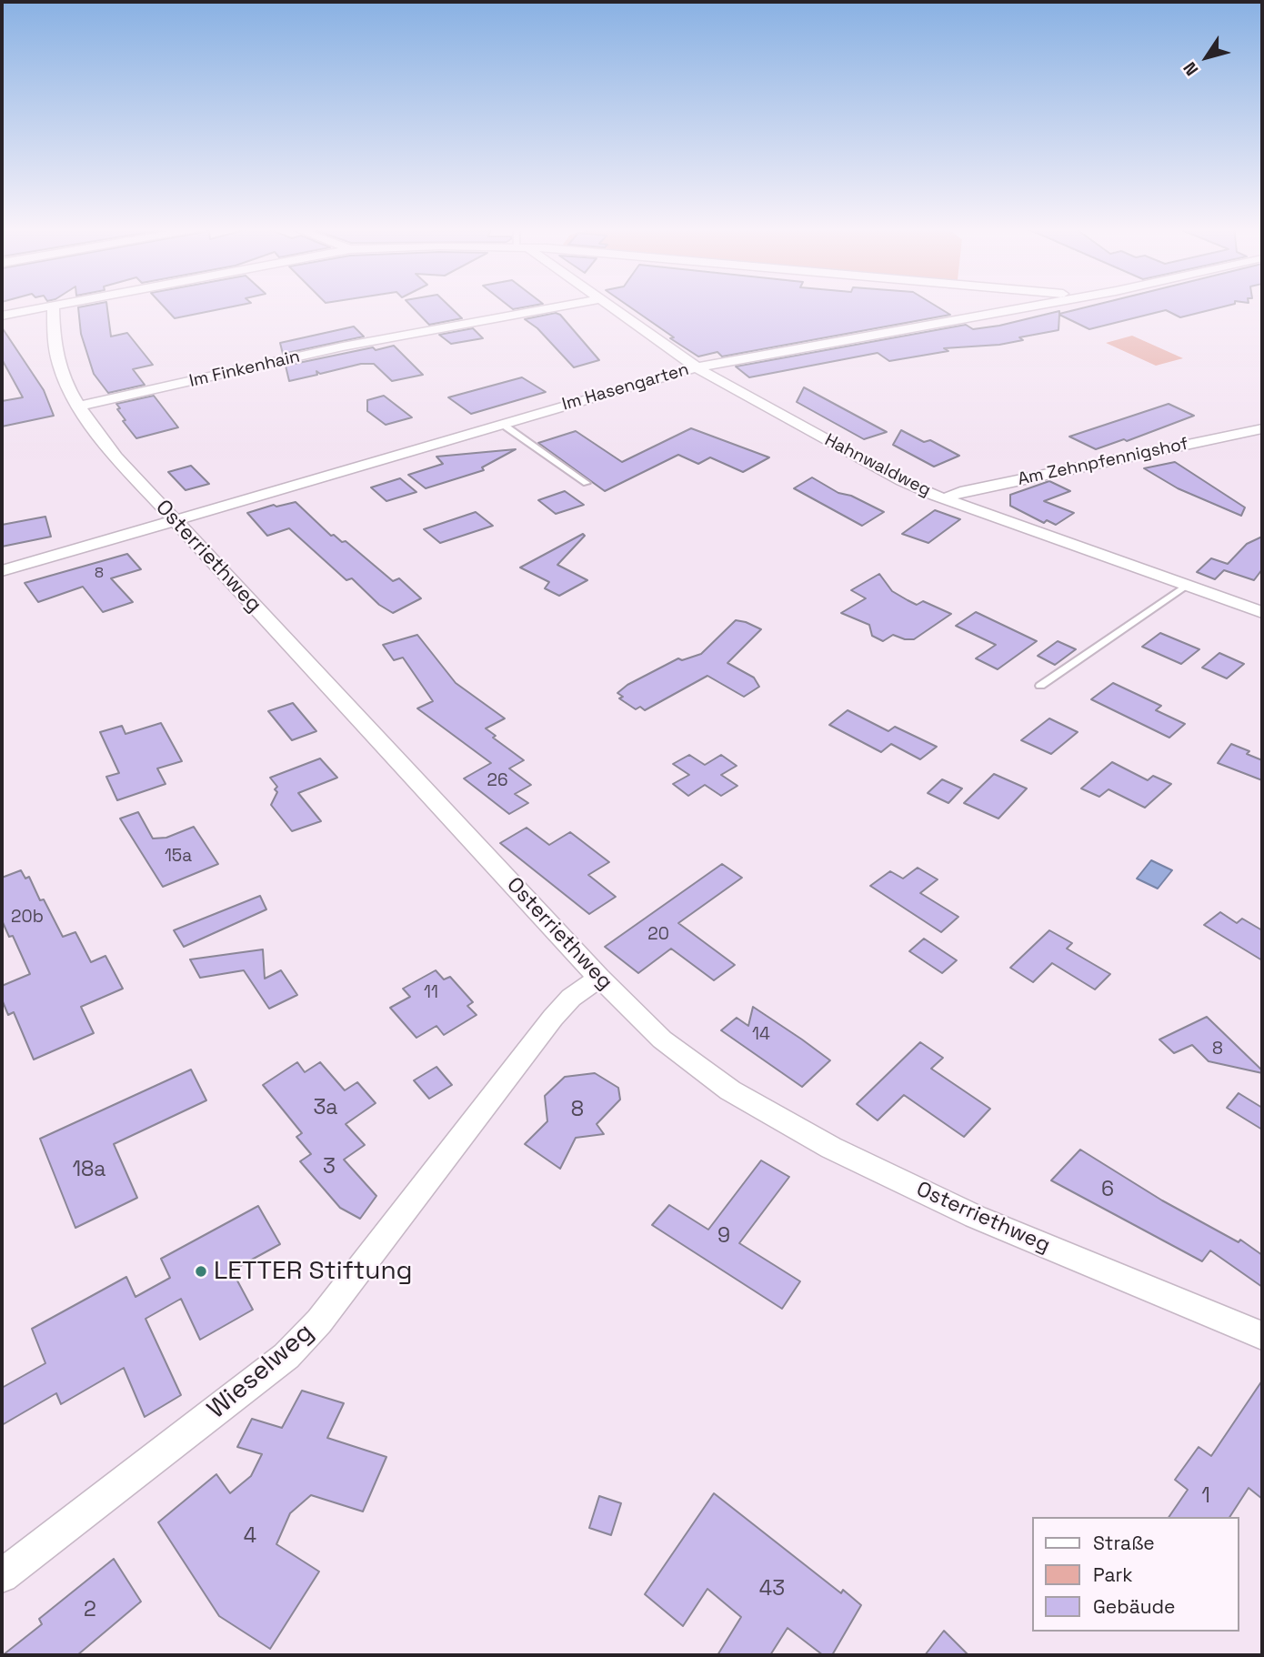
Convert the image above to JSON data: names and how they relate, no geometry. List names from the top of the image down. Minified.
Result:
{"streets":{"street":["Im Finkenhain","Im Hasengarten","Am Zehnpfennigshof","Hahnwaldweg","Osterriethweg","Wieselweg"]},"crossings":[["Im Finkenhain","Osterriethweg"],["Im Hasengarten","Hahnwaldweg"],["Im Hasengarten","Osterriethweg"],["Am Zehnpfennigshof","Hahnwaldweg"],["Osterriethweg","Wieselweg"]],"places":["LETTER Stiftung"],"house_numbers":["8","26","15a","20b","20","11","14","8","3a","8","3","18a","6","9","1","4","43","2"],"legend":["Straße","Park","Gebäude"],"north":"bottom left"}
